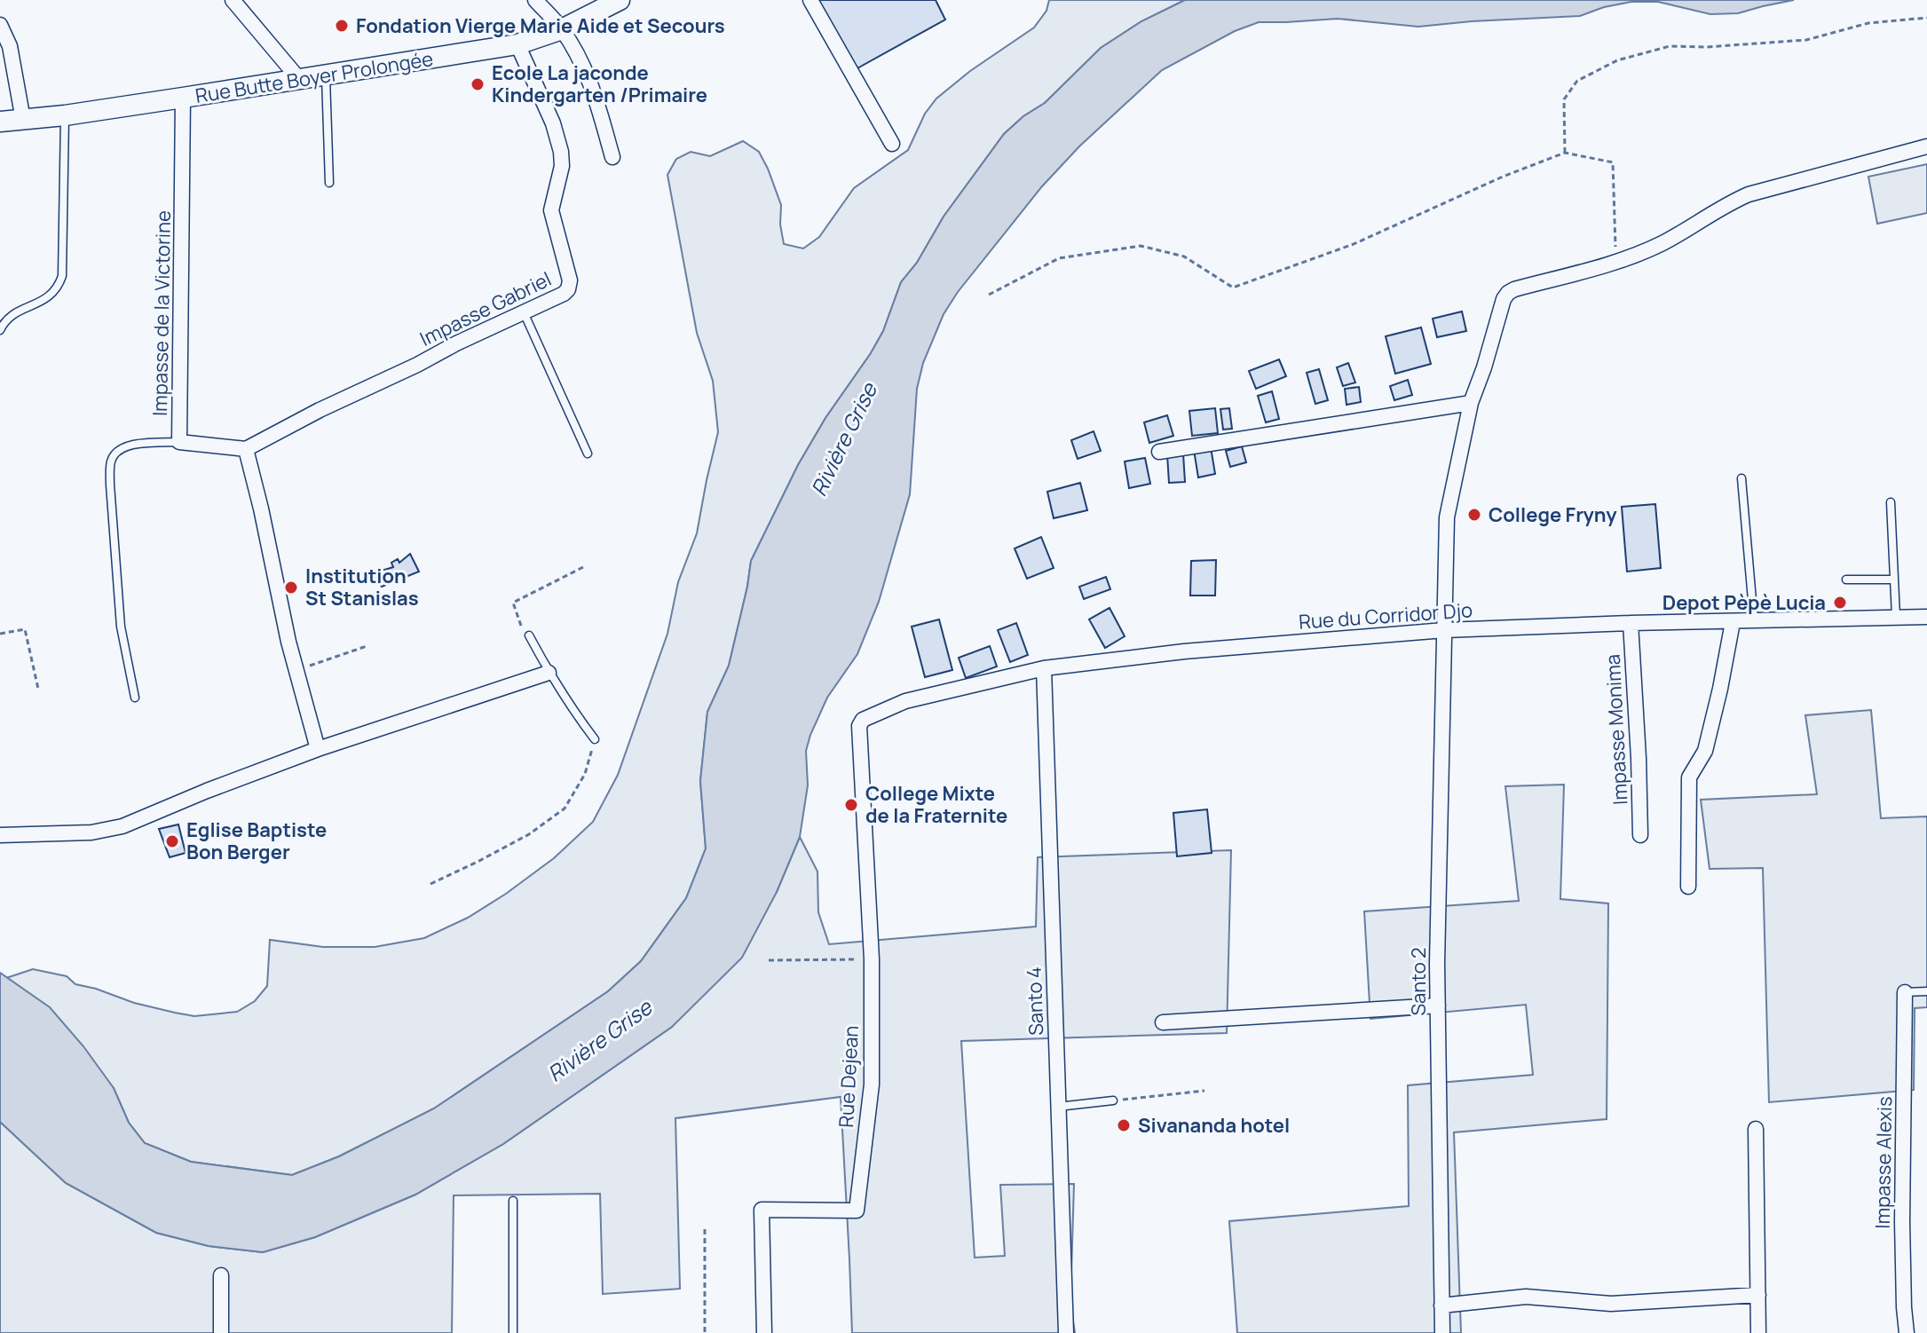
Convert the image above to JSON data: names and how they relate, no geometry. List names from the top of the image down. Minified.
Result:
{"streets":{"street":["Rue Butte Boyer Prolongée","Impasse Gabriel","Impasse de la Victorine","Rue du Corridor Djo","Impasse Monima","Santo 2","Santo 4","Rue Dejean","Impasse Alexis"]},"crossings":[["Rue Butte Boyer Prolongée","Impasse Gabriel"],["Rue Butte Boyer Prolongée","Impasse de la Victorine"],["Impasse Gabriel","Impasse de la Victorine"],["Rue du Corridor Djo","Impasse Monima"],["Rue du Corridor Djo","Santo 2"],["Rue du Corridor Djo","Santo 4"],["Rue du Corridor Djo","Rue Dejean"]],"water":["Rivière Grise"],"places":["Fondation Vierge Marie Aide et Secours","Ecole La jaconde Kindergarten /Primaire","College Fryny","Institution St Stanislas","Depot Pèpè Lucia","College Mixte de la Fraternite","Eglise Baptiste Bon Berger","Sivananda hotel"]}
